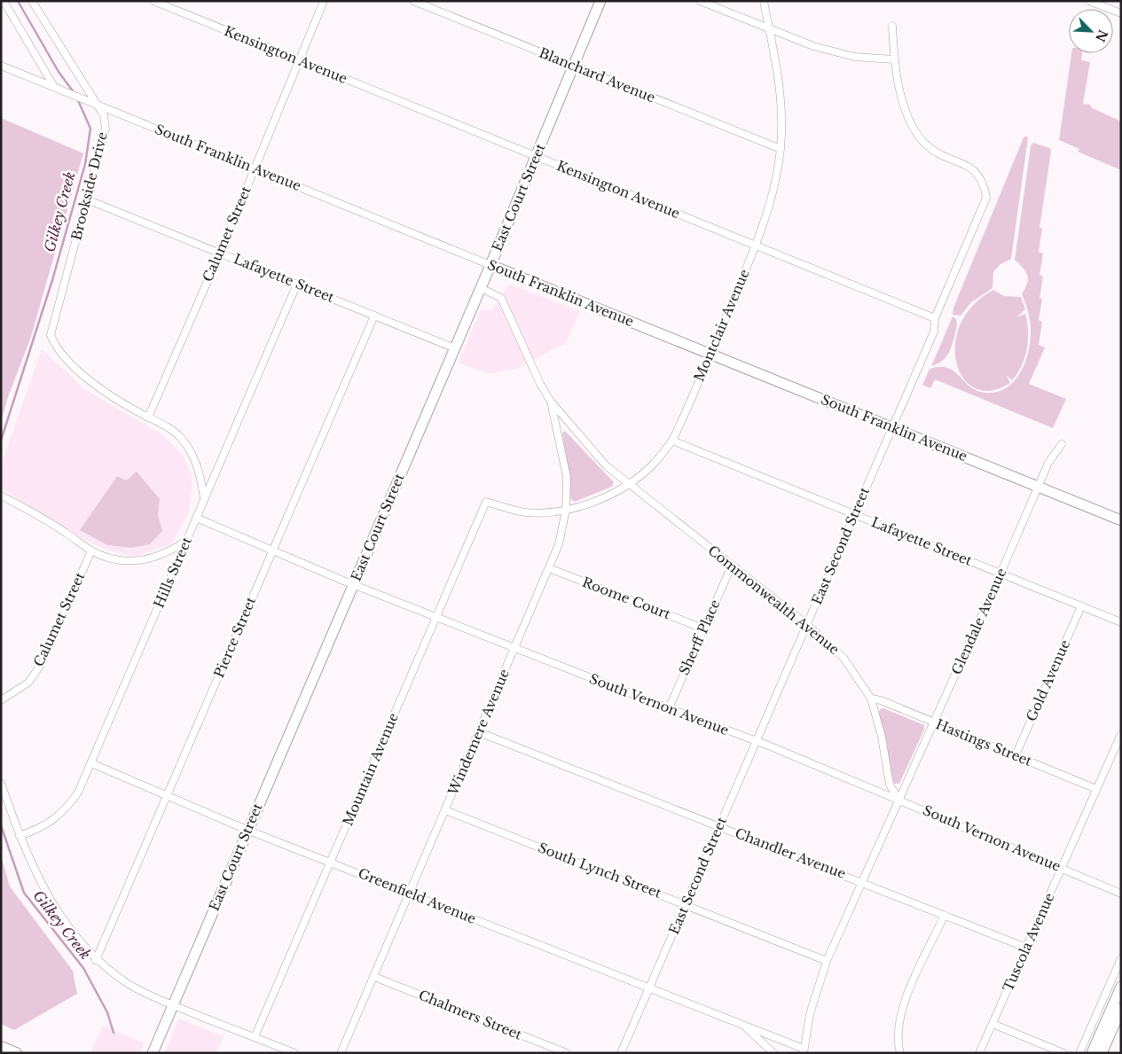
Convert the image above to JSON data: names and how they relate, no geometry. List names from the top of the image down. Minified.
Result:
{"streets":{"main road":["South Franklin Avenue","East Court Street"],"street":["Kensington Avenue","Blanchard Avenue","Brookside Drive","Calumet Street","Lafayette Street","Montclair Avenue","East Second Street","Hills Street","Roome Court","Commonwealth Avenue","Glendale Avenue","Pierce Street","Sherff Place","Gold Avenue","South Vernon Avenue","Windemere Avenue","Hastings Street","Mountain Avenue","Chandler Avenue","South Lynch Street","Greenfield Avenue","Tuscola Avenue","Chalmers Street"]},"crossings":[["Kensington Avenue","East Court Street"],["Kensington Avenue","Calumet Street"],["Kensington Avenue","Montclair Avenue"],["Kensington Avenue","East Second Street"],["Blanchard Avenue","East Court Street"],["Blanchard Avenue","Montclair Avenue"],["South Franklin Avenue","Brookside Drive"],["South Franklin Avenue","East Court Street"],["South Franklin Avenue","Calumet Street"],["South Franklin Avenue","Montclair Avenue"],["South Franklin Avenue","East Second Street"],["South Franklin Avenue","Glendale Avenue"],["Brookside Drive","Calumet Street"],["Brookside Drive","Lafayette Street"],["East Court Street","Lafayette Street"],["East Court Street","Commonwealth Avenue"],["East Court Street","South Vernon Avenue"],["East Court Street","Greenfield Avenue"],["Calumet Street","Lafayette Street"],["Lafayette Street","Montclair Avenue"],["Lafayette Street","East Second Street"],["Lafayette Street","Hills Street"],["Lafayette Street","Glendale Avenue"],["Lafayette Street","Pierce Street"],["Lafayette Street","Gold Avenue"],["Montclair Avenue","Commonwealth Avenue"],["Montclair Avenue","Windemere Avenue"],["Montclair Avenue","Mountain Avenue"],["East Second Street","Commonwealth Avenue"],["East Second Street","South Vernon Avenue"],["East Second Street","Chandler Avenue"],["East Second Street","South Lynch Street"],["East Second Street","Greenfield Avenue"],["Hills Street","South Vernon Avenue"],["Hills Street","Greenfield Avenue"],["Roome Court","Sherff Place"],["Roome Court","Windemere Avenue"],["Commonwealth Avenue","Glendale Avenue"],["Commonwealth Avenue","Sherff Place"],["Commonwealth Avenue","South Vernon Avenue"],["Commonwealth Avenue","Windemere Avenue"],["Commonwealth Avenue","Hastings Street"],["Glendale Avenue","South Vernon Avenue"],["Glendale Avenue","Hastings Street"],["Pierce Street","South Vernon Avenue"],["Pierce Street","Greenfield Avenue"],["Sherff Place","South Vernon Avenue"],["Gold Avenue","Hastings Street"],["South Vernon Avenue","Windemere Avenue"],["South Vernon Avenue","Mountain Avenue"],["South Vernon Avenue","Tuscola Avenue"],["Windemere Avenue","Chandler Avenue"],["Windemere Avenue","South Lynch Street"],["Windemere Avenue","Greenfield Avenue"],["Windemere Avenue","Chalmers Street"],["Hastings Street","Tuscola Avenue"],["Mountain Avenue","Greenfield Avenue"],["Chandler Avenue","Tuscola Avenue"]],"water":["Gilkey Creek"],"north":"bottom right"}
